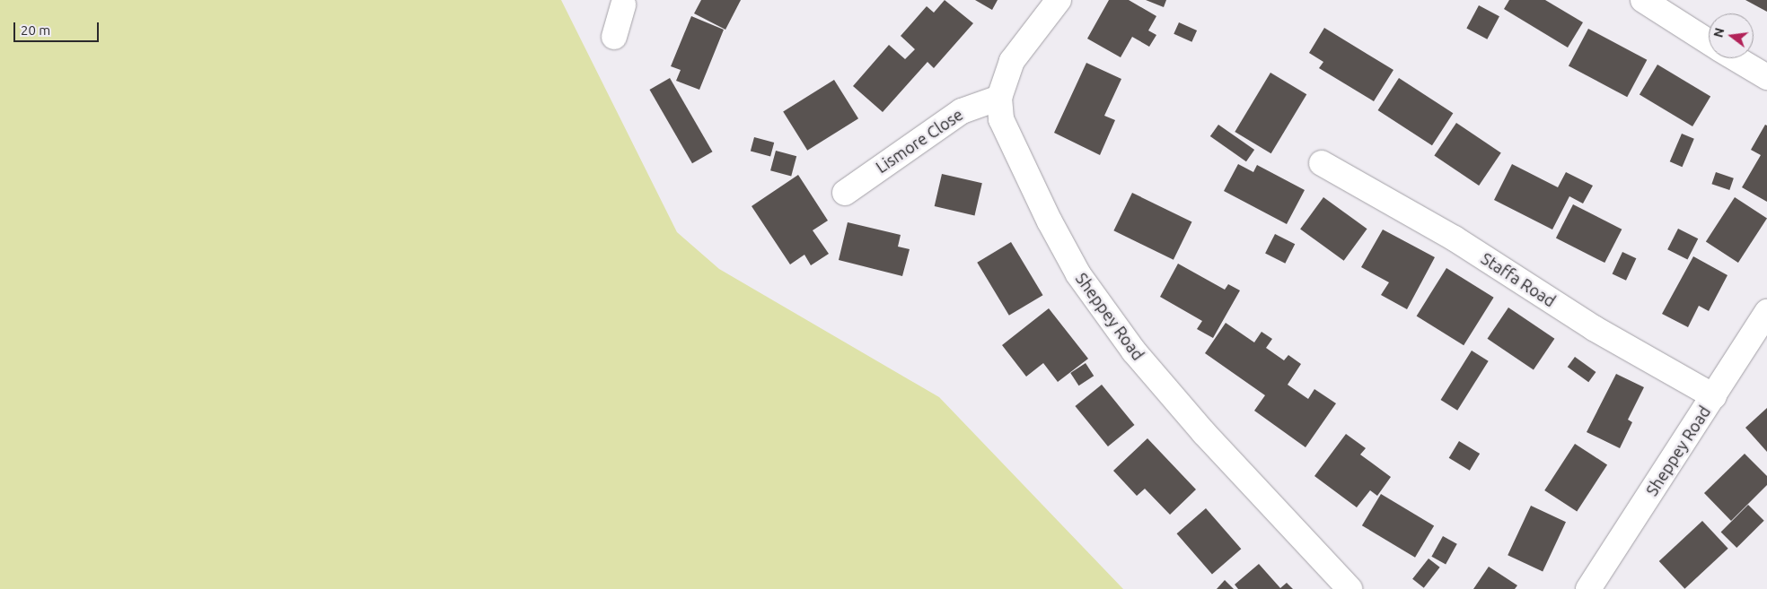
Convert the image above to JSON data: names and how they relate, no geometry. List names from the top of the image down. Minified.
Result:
{"streets":{"street":["Lismore Close","Staffa Road","Sheppey Road"]},"crossings":[["Lismore Close","Sheppey Road"],["Staffa Road","Sheppey Road"]],"scale_bar":"20 m","north":"left"}
